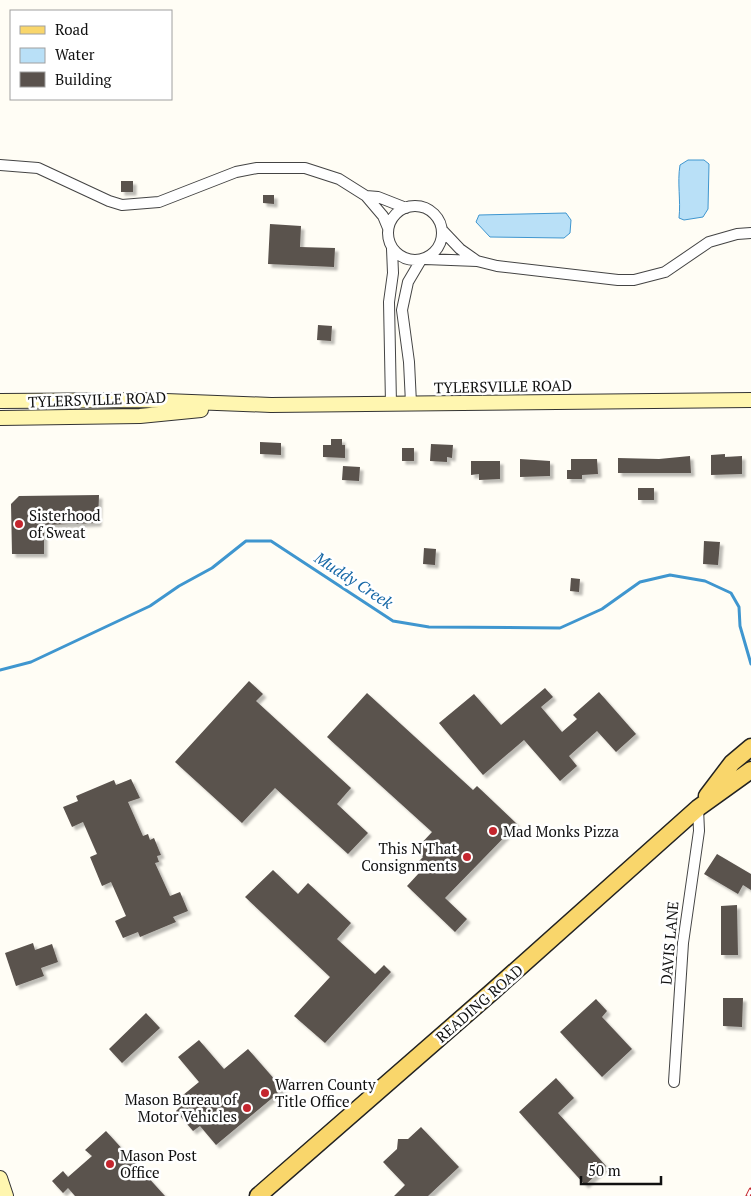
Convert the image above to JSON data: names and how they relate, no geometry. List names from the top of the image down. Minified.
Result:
{"streets":{"main road":["TYLERSVILLE ROAD","READING ROAD"],"street":["DAVIS LANE"]},"crossings":[["DAVIS LANE","READING ROAD"]],"water":["Muddy Creek"],"places":["Sisterhood of Sweat","Mad Monks Pizza","This N That Consignments","Warren County Title Office","Mason Bureau of Motor Vehicles","Mason Post Office"],"legend":["Road","Water","Building"],"scale_bar":"50 m"}
